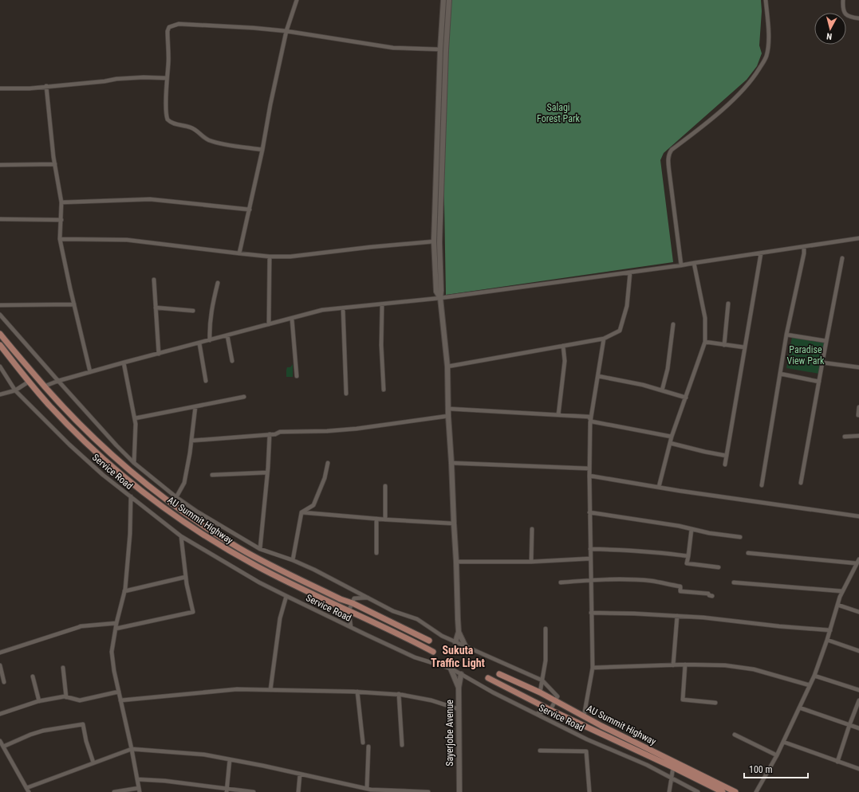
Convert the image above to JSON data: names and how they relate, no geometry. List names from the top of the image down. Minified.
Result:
{"streets":{"main road":["AU Summit Highway"],"street":["Service Road","Sayerjobe Avenue"]},"crossings":[["Service Road","Sayerjobe Avenue"]],"districts":["Sukuta Traffic Light"],"parks":["Salagi Forest Park","Paradise View Park"],"scale_bar":"100 m","north":"bottom"}
